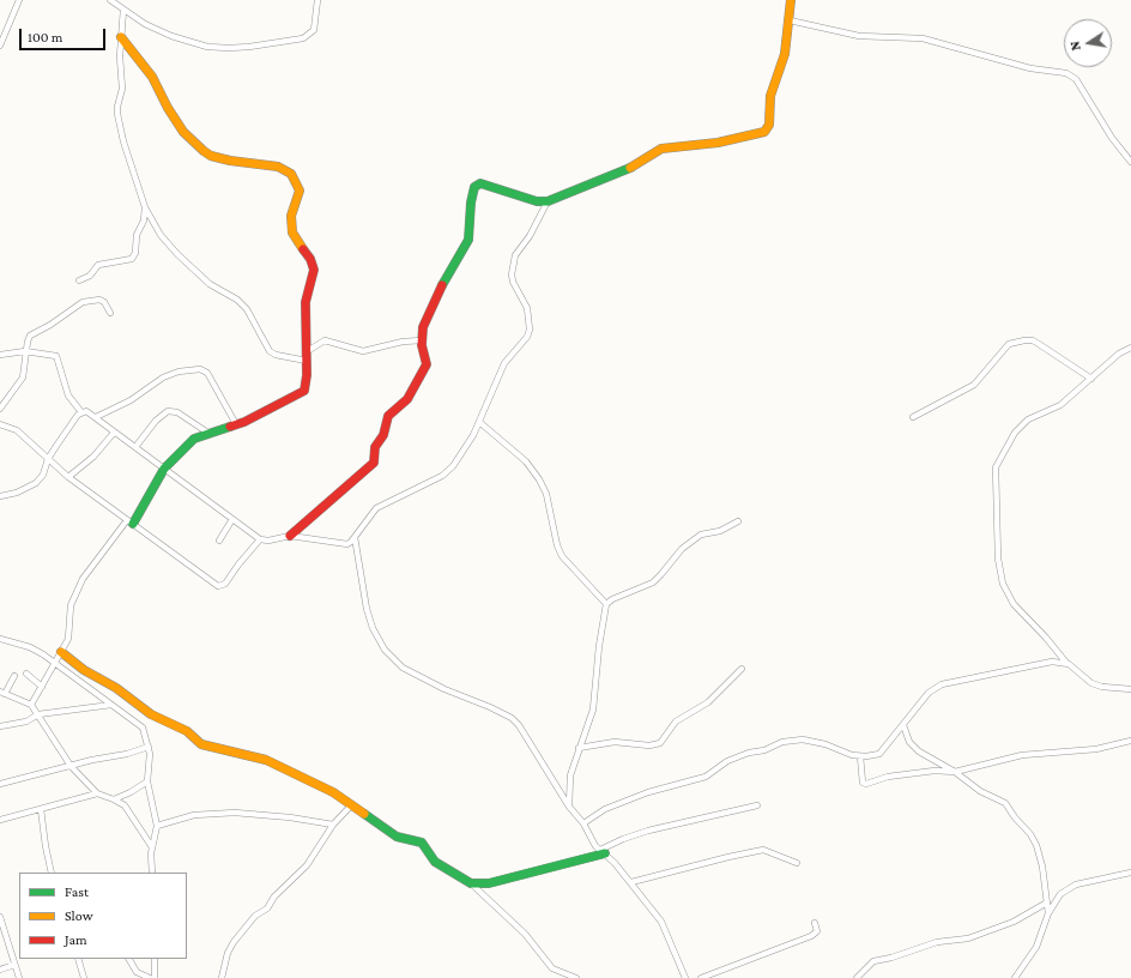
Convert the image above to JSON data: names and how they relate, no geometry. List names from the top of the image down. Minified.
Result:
{"legend":["Fast","Slow","Jam"],"scale_bar":"100 m","north":"left"}
